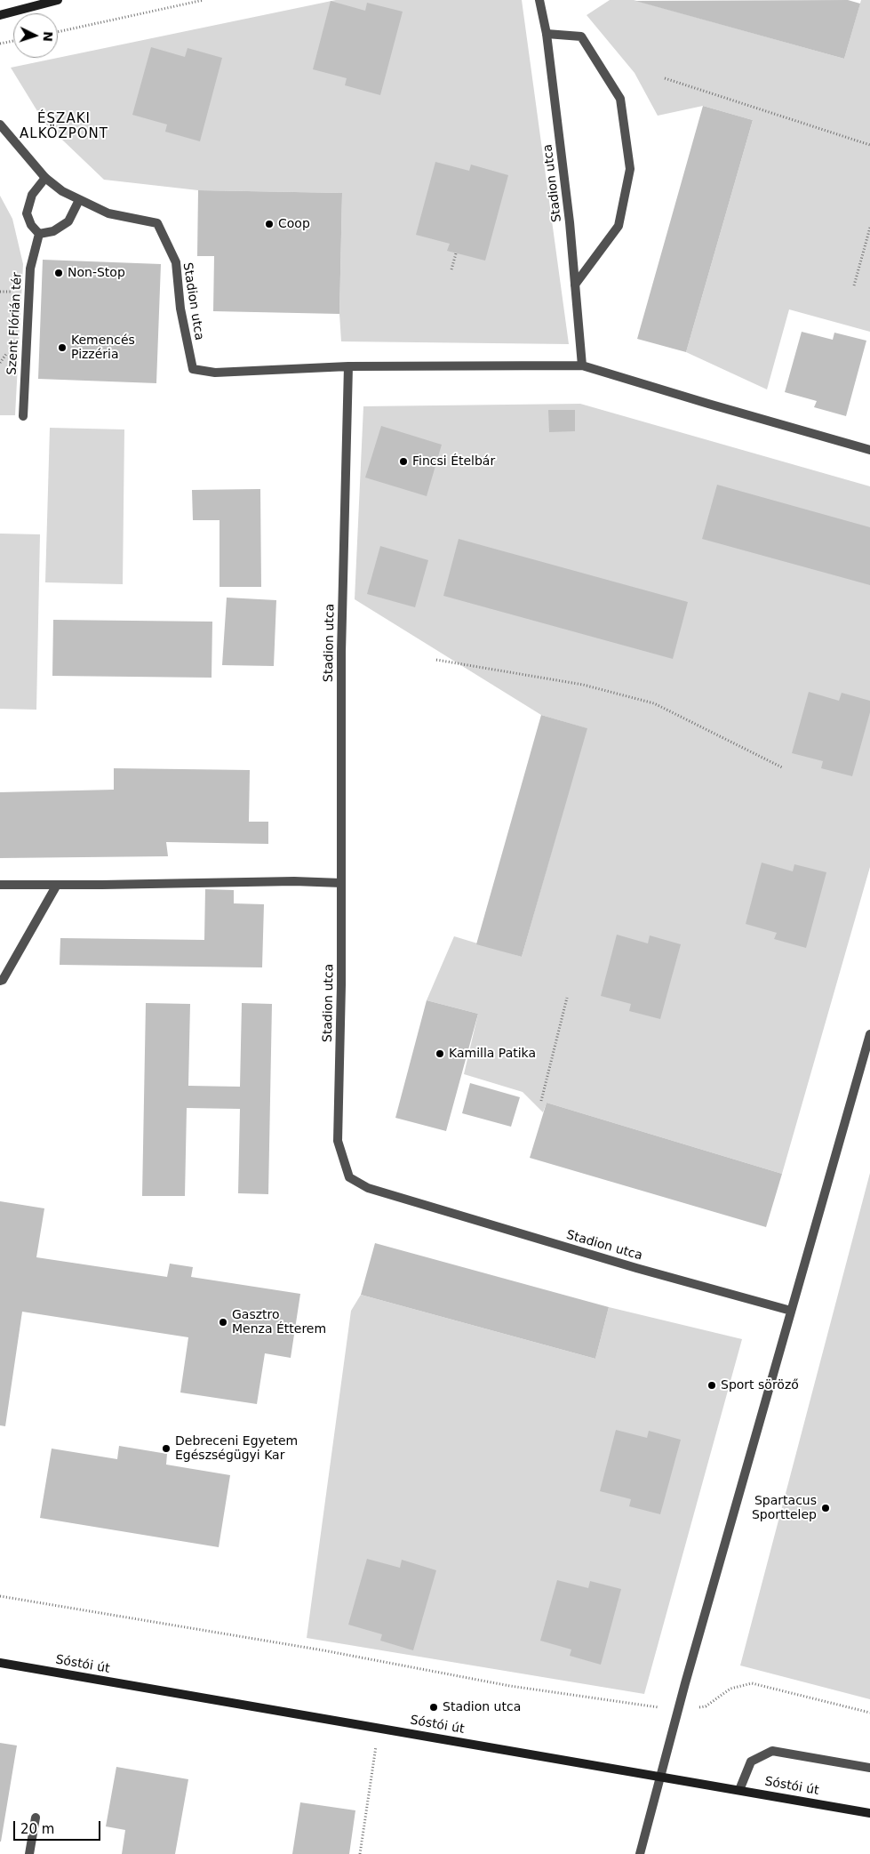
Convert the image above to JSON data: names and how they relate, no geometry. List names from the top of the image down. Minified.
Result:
{"streets":{"main road":["Sóstói út"],"street":["Stadion utca","Szent Flórián tér"]},"districts":["ÉSZAKI ALKÖZPONT"],"places":["Coop","Non-Stop","Kemencés Pizzéria","Fincsi Ételbár","Kamilla Patika","Gasztro Menza Étterem","Sport söröző","Debreceni Egyetem Egészségügyi Kar","Spartacus Sporttelep","Stadion utca"],"scale_bar":"20 m","north":"right"}
